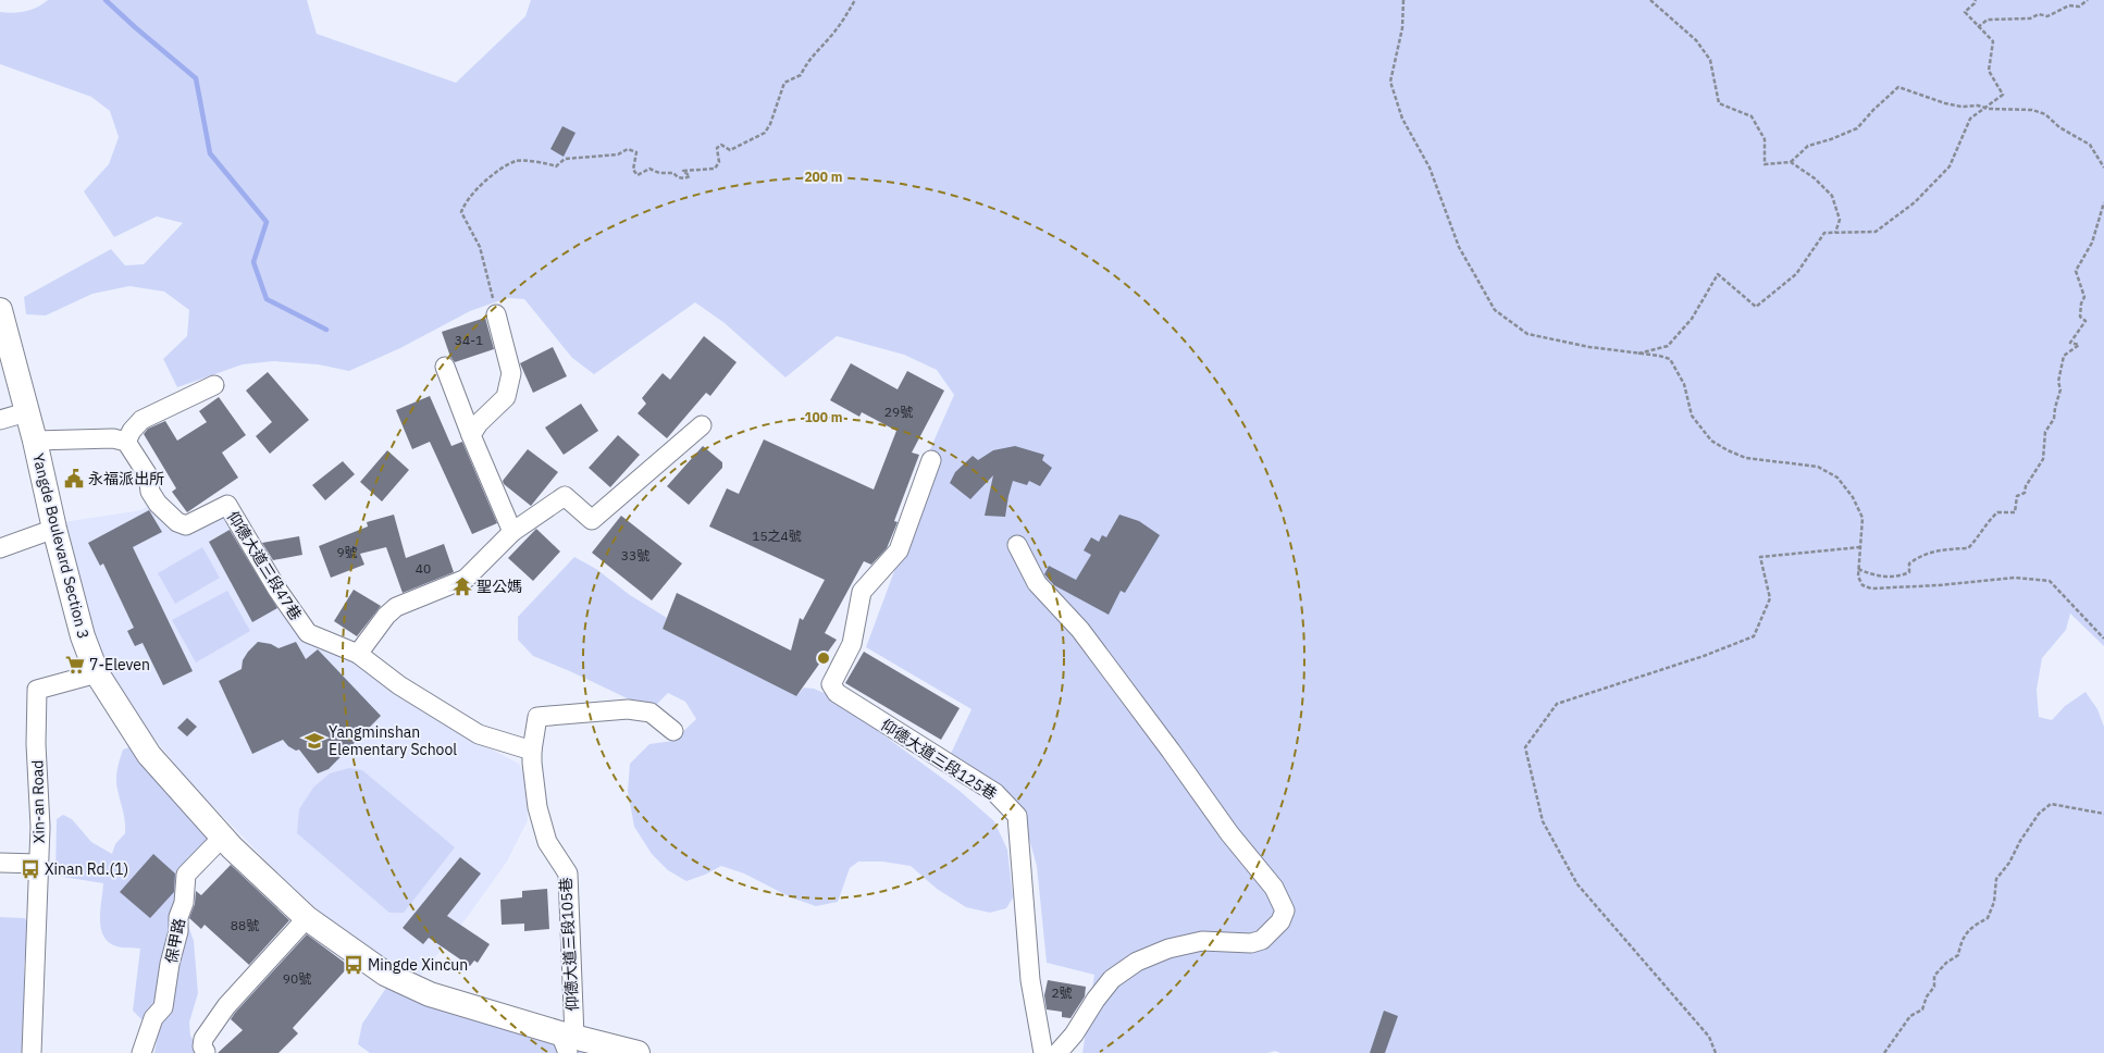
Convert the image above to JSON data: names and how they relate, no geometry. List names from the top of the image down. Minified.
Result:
{"streets":{"main road":["Yangde Boulevard Section 3"],"street":["仰德大道三段47巷","仰德大道三段125巷","Xin-an Road","保甲路","仰德大道三段105巷"]},"crossings":[["Yangde Boulevard Section 3","Xin-an Road"],["Yangde Boulevard Section 3","保甲路"],["Yangde Boulevard Section 3","仰德大道三段105巷"]],"places":{"public building":["永福派出所"],"temple":["聖公媽"],"supermarket":["7-Eleven"],"school or university":["Yangminshan Elementary School"],"bus stop":["Xinan Rd.(1)","Mingde Xincun"]},"house_numbers":["34-1","29號","15之4號","9號","33號","40","88號","90號","2號"],"rings":["200 m","100 m"]}
